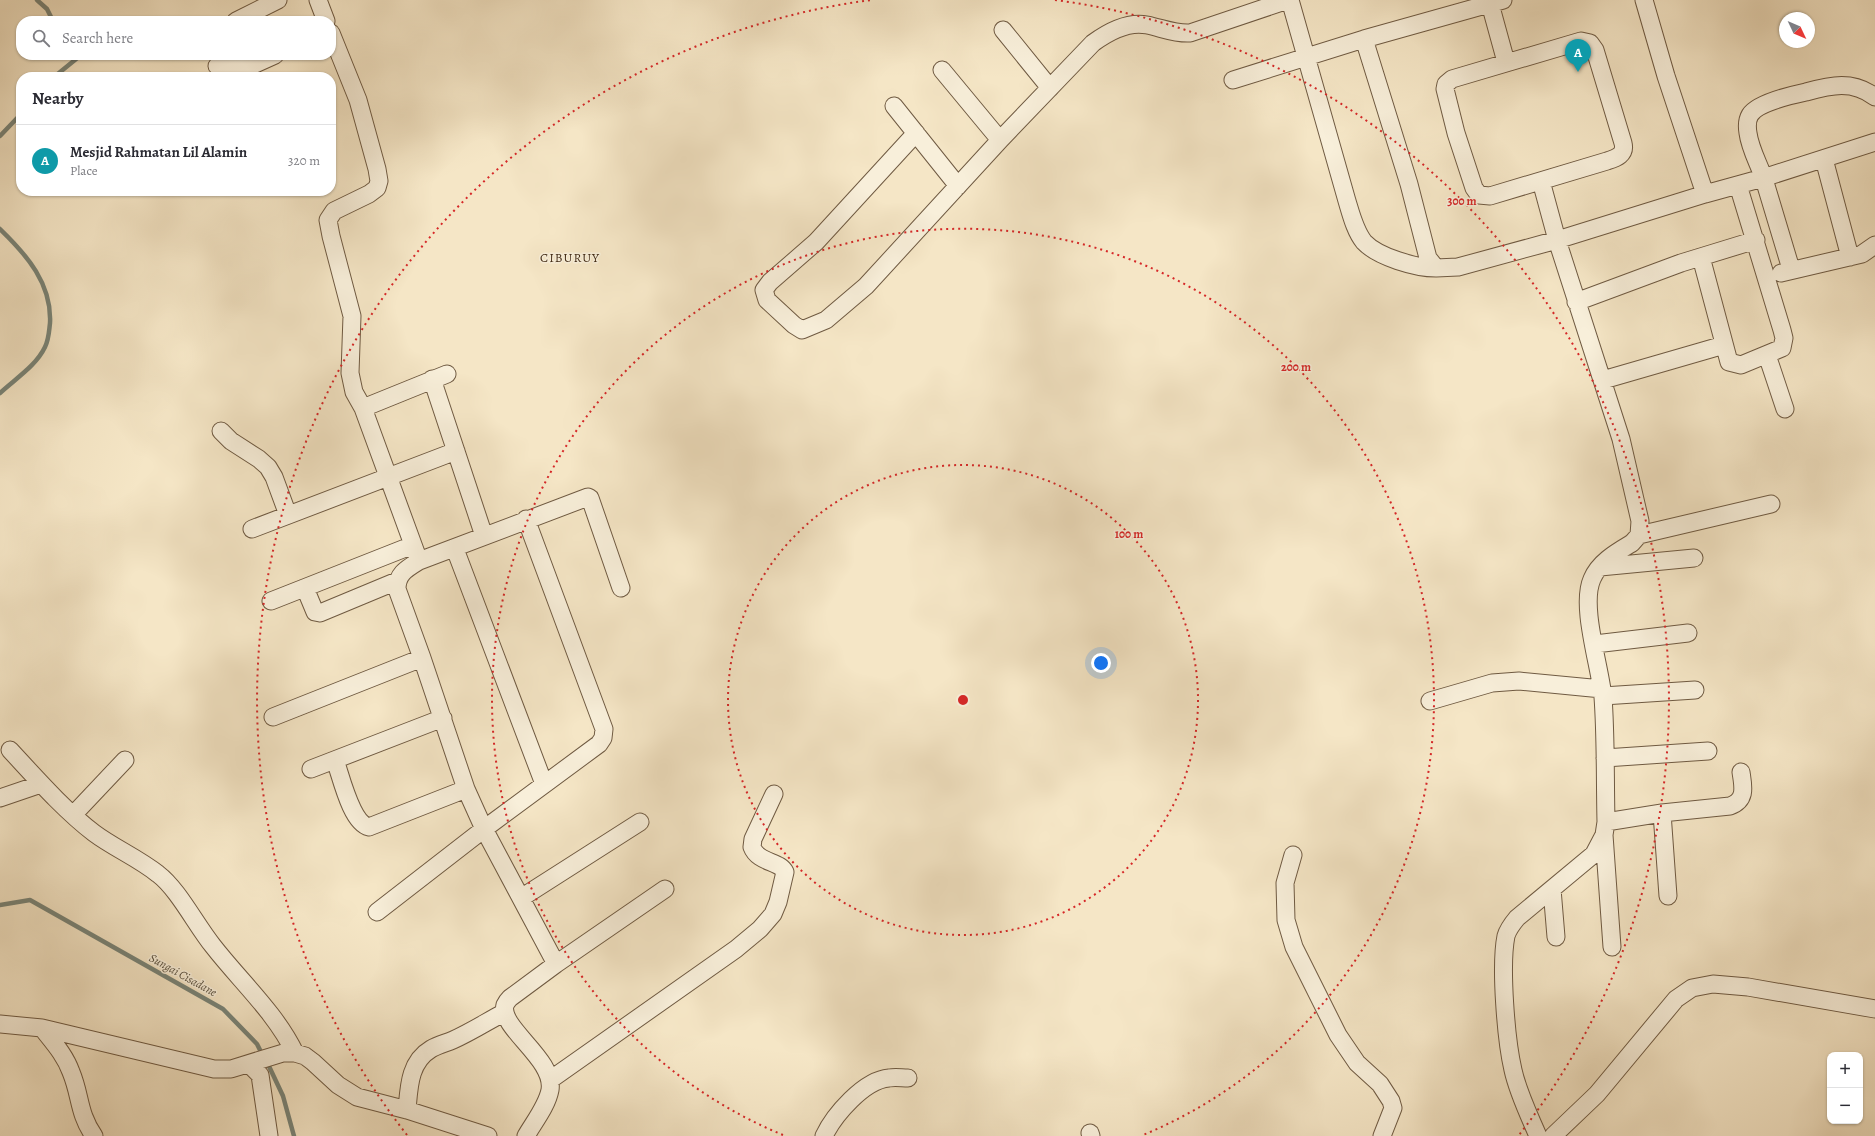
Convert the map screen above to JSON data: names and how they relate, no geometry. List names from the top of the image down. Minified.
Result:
{"districts":["CIBURUY"],"water":["Sungai Cisadane"],"north":"bottom right","page":{"search":"Search here","pins":"A","heading":"Nearby","list":[{"mark":"A","name":"Mesjid Rahmatan Lil Alamin","note":"Place","value":"320 m"}],"map_buttons":["+","−"]},"rings":["300 m","200 m","100 m"]}
